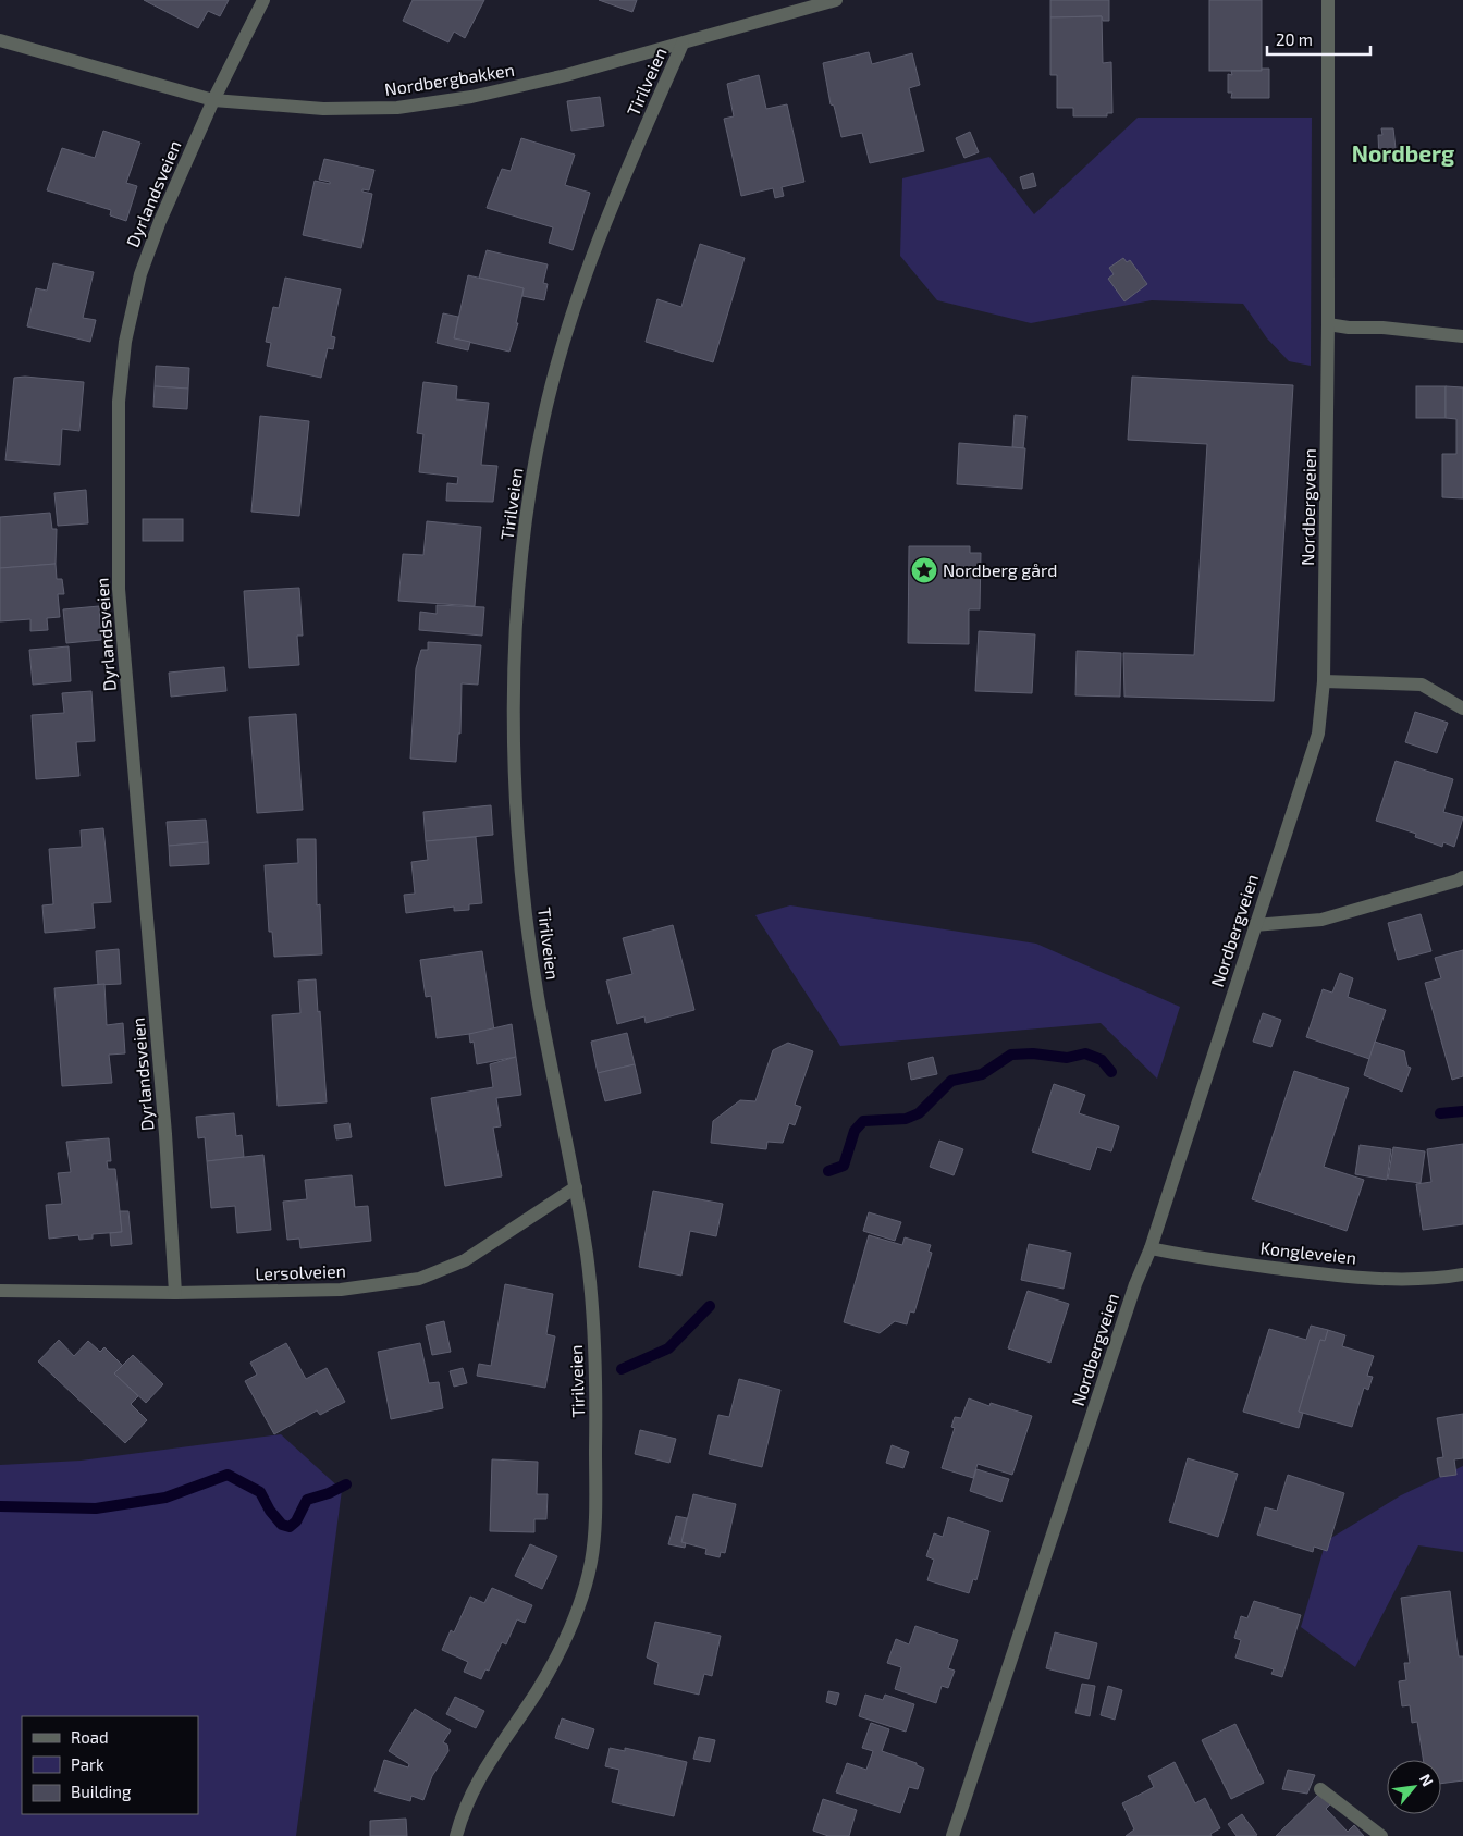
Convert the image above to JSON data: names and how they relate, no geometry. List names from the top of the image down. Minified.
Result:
{"streets":{"street":["Nordbergbakken","Tirilveien","Dyrlandsveien","Nordbergveien","Kongleveien","Lersolveien"]},"crossings":[["Nordbergbakken","Tirilveien"],["Nordbergbakken","Dyrlandsveien"],["Tirilveien","Lersolveien"],["Dyrlandsveien","Lersolveien"],["Nordbergveien","Kongleveien"]],"districts":["Nordberg"],"places":{"place":["Nordberg gård"]},"legend":["Road","Park","Building"],"scale_bar":"20 m","north":"top right"}
